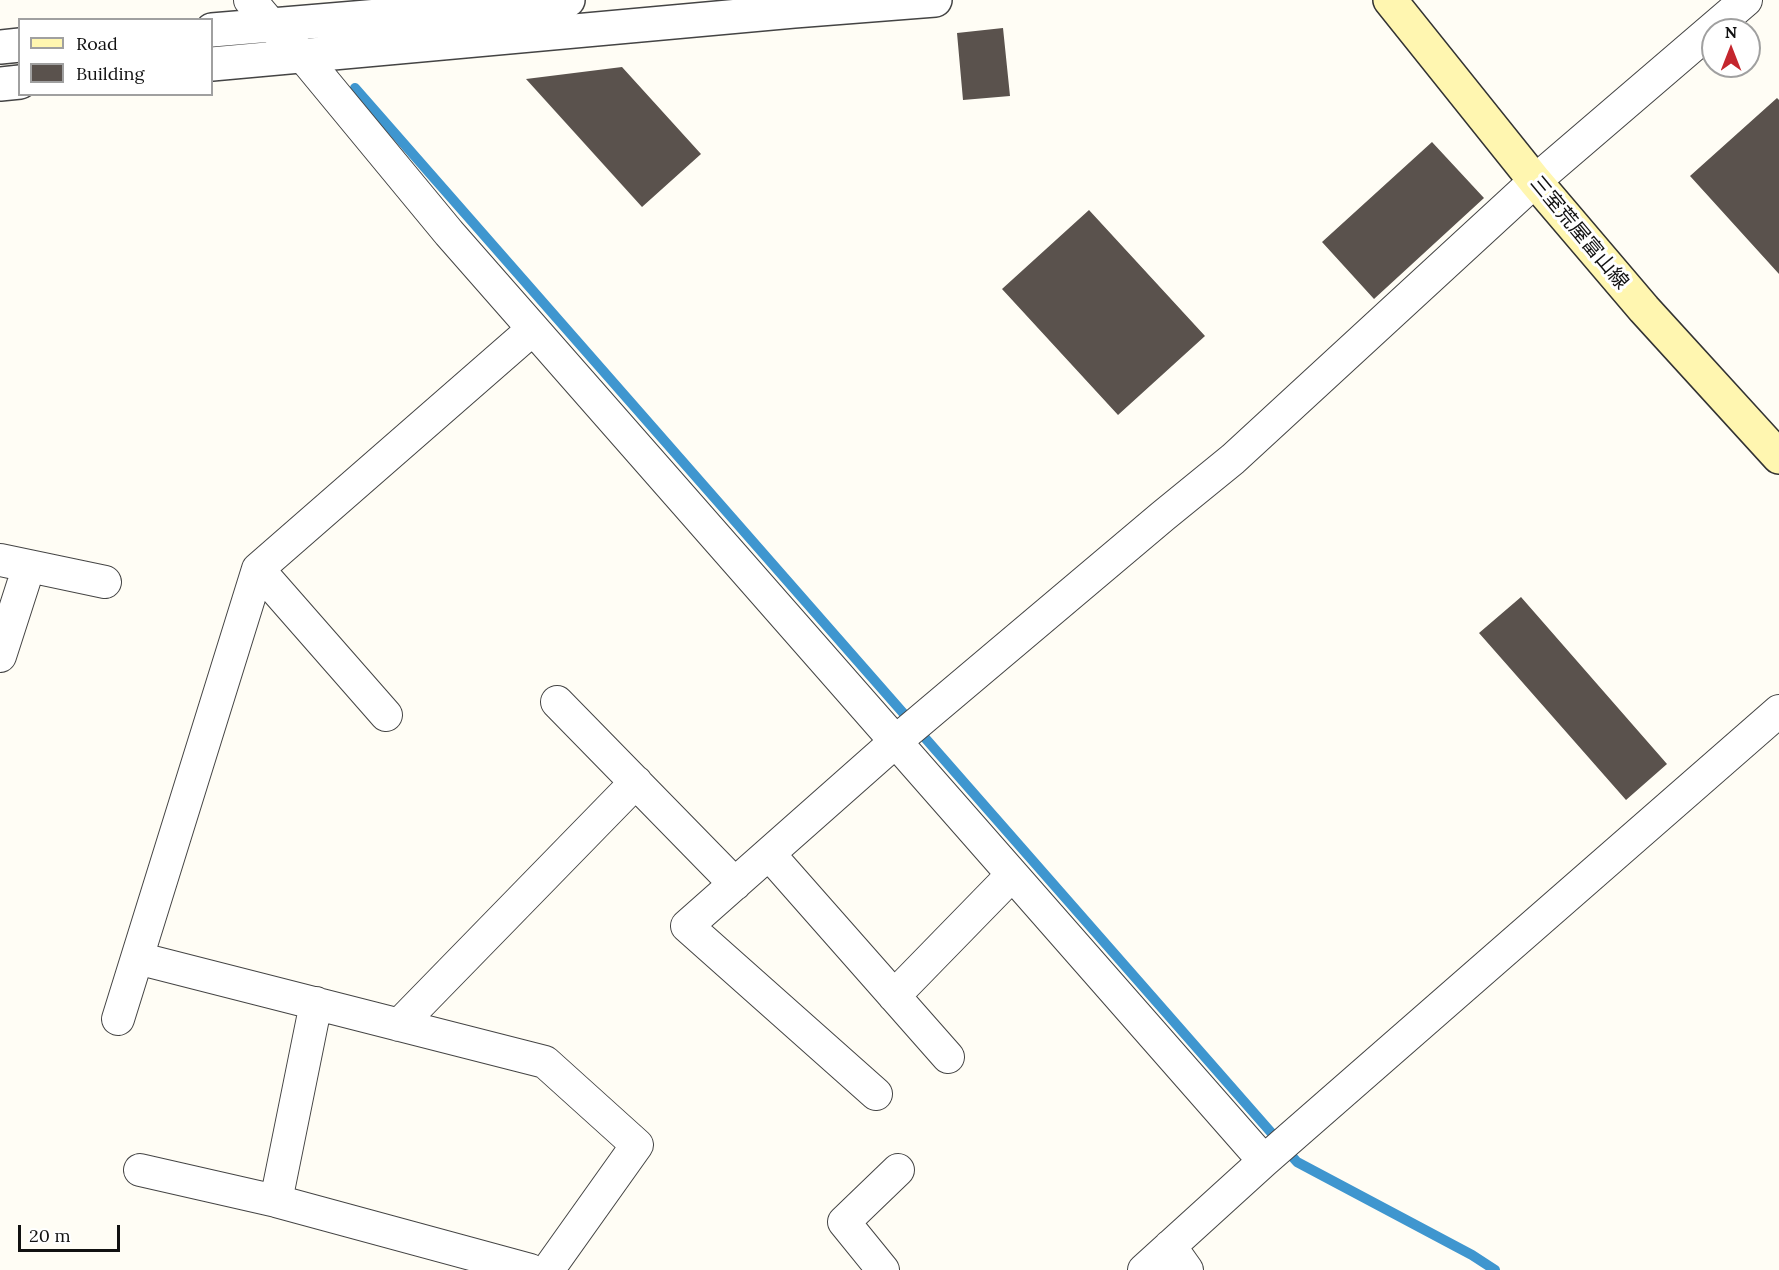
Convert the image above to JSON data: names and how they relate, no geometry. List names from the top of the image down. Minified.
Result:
{"streets":{"main road":["三室荒屋富山線"]},"legend":["Road","Building"],"scale_bar":"20 m","north":"top"}
